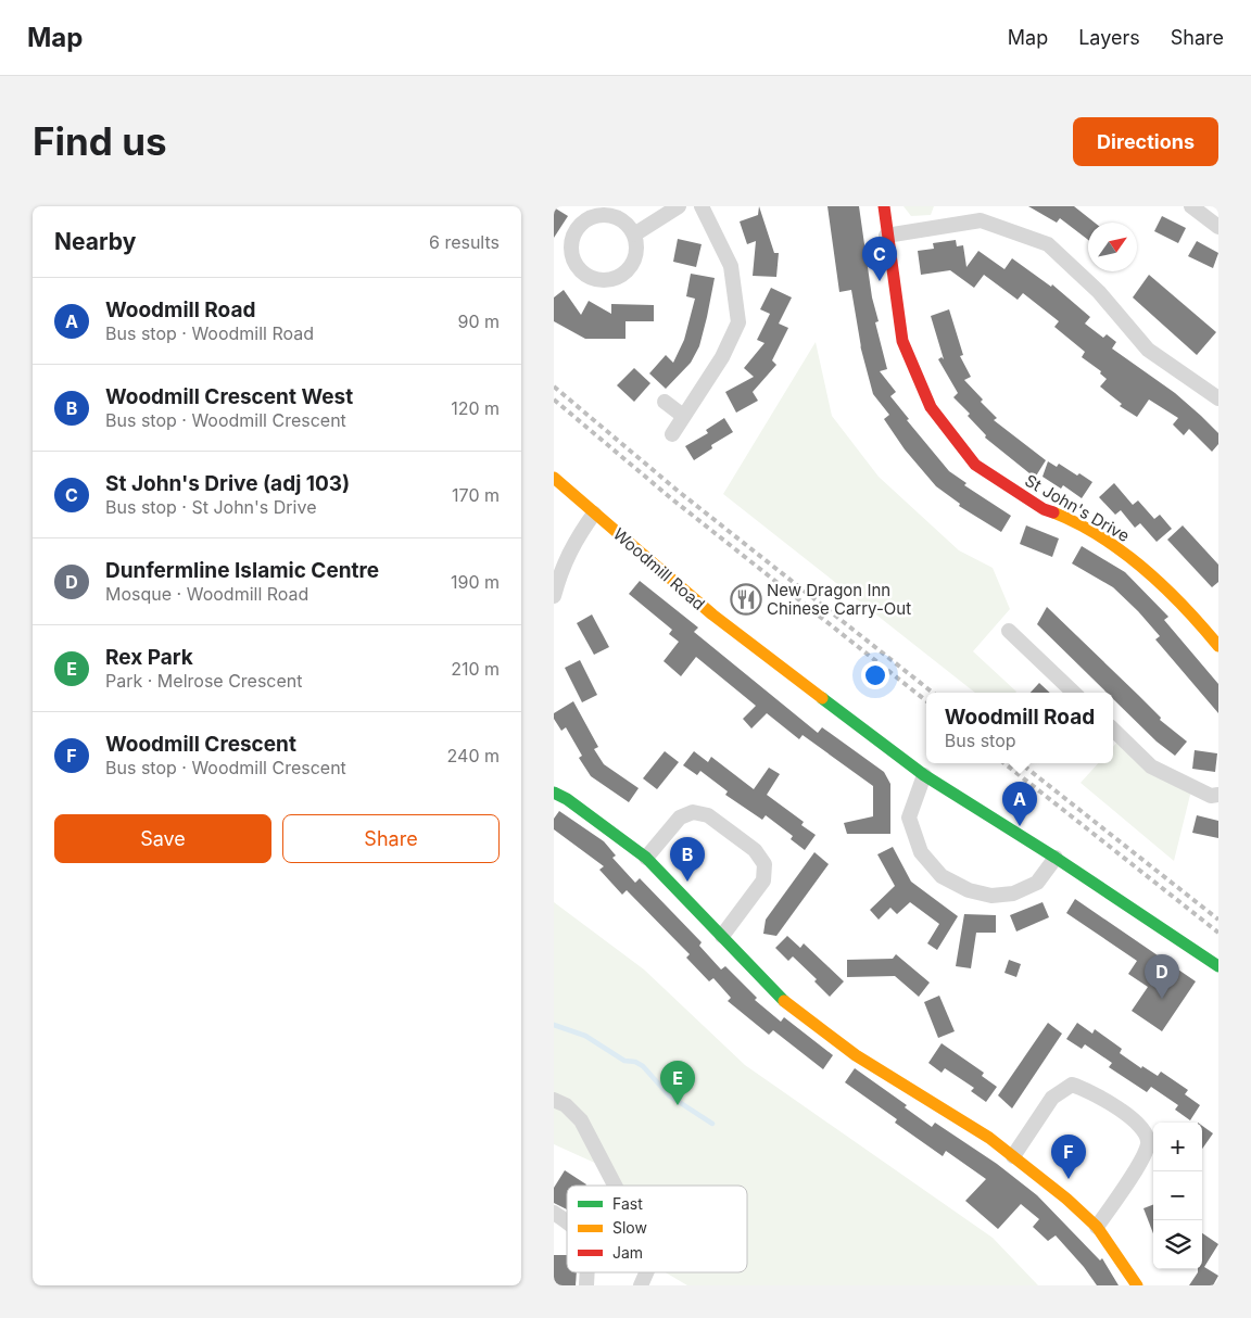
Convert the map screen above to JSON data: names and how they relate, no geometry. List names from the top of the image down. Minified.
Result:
{"streets":{"street":["St John's Drive","Woodmill Road"]},"places":{"restaurant":["New Dragon Inn Chinese Carry-Out"]},"legend":["Fast","Slow","Jam"],"north":"top right","page":{"header":"Map","nav":["Map","Layers","Share"],"buttons":["Directions",["Save","Share"]],"title":"Find us","heading":["Nearby","6 results"],"pins":["C","A","B","D","E","F"],"list":[{"mark":"A","name":"Woodmill Road","note":"Bus stop · Woodmill Road","value":"90 m"},{"mark":"B","name":"Woodmill Crescent West","note":"Bus stop · Woodmill Crescent","value":"120 m"},{"mark":"C","name":"St John's Drive (adj 103)","note":"Bus stop · St John's Drive","value":"170 m"},{"mark":"D","name":"Dunfermline Islamic Centre","note":"Mosque · Woodmill Road","value":"190 m"},{"mark":"E","name":"Rex Park","note":"Park · Melrose Crescent","value":"210 m"},{"mark":"F","name":"Woodmill Crescent","note":"Bus stop · Woodmill Crescent","value":"240 m"}],"popup":["Woodmill Road","Bus stop"],"map_buttons":["+","−"]}}
